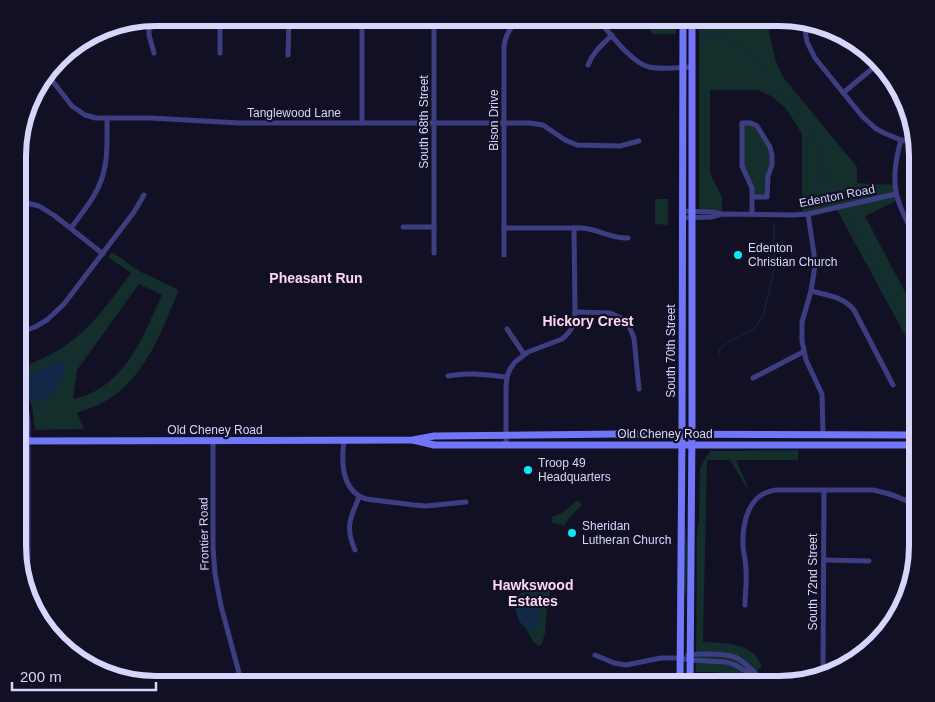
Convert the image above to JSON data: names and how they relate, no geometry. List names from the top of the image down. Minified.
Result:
{"streets":{"main road":["South 70th Street","Old Cheney Road"],"street":["Tanglewood Lane","Bison Drive","South 68th Street","Edenton Road","Frontier Road","South 72nd Street"]},"crossings":[["Tanglewood Lane","Bison Drive"],["Tanglewood Lane","South 68th Street"],["Edenton Road","South 70th Street"],["South 70th Street","Old Cheney Road"],["Old Cheney Road","Frontier Road"]],"districts":["Pheasant Run","Hickory Crest","Hawkswood Estates"],"places":["Edenton Christian Church","Troop 49 Headquarters","Sheridan Lutheran Church"],"scale_bar":"200 m"}
